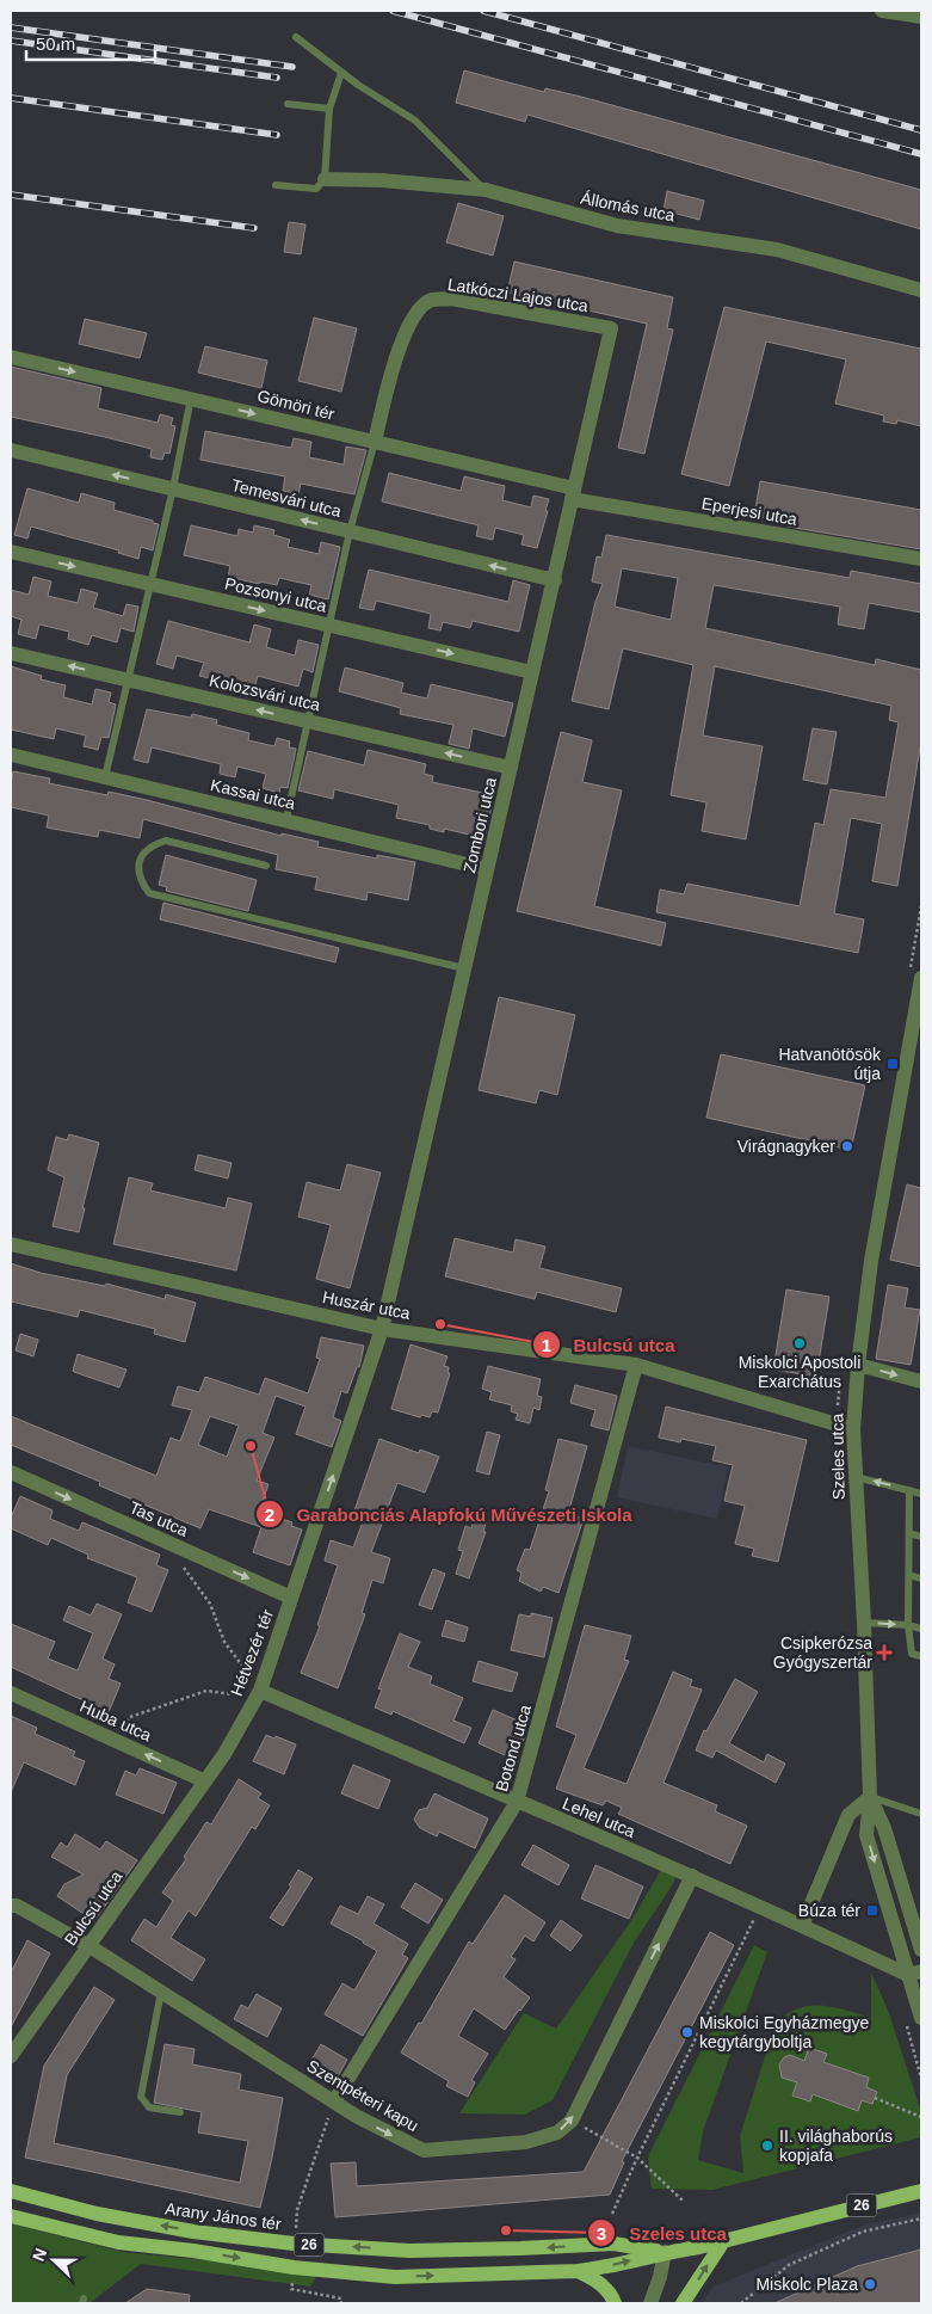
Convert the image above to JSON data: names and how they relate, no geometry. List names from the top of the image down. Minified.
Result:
{"streets":{"main road":["26","Arany János tér"],"street":["Állomás utca","Latkóczi Lajos utca","Gömöri tér","Temesvári utca","Eperjesi utca","Pozsonyi utca","Kolozsvári utca","Kassai utca","Zombori utca","Huszár utca","Szeles utca","Tas utca","Hétvezér tér","Huba utca","Botond utca","Lehel utca","Bulcsú utca","Szentpéteri kapu"]},"crossings":[["Latkóczi Lajos utca","Gömöri tér"],["Latkóczi Lajos utca","Zombori utca"],["Gömöri tér","Eperjesi utca"],["Gömöri tér","Zombori utca"],["Temesvári utca","Zombori utca"],["Eperjesi utca","Zombori utca"],["Pozsonyi utca","Zombori utca"],["Kolozsvári utca","Zombori utca"],["Kassai utca","Zombori utca"],["Zombori utca","Huszár utca"],["Huszár utca","Szeles utca"],["Huszár utca","Botond utca"],["Szeles utca","Lehel utca"],["Tas utca","Hétvezér tér"],["Hétvezér tér","Huba utca"],["Hétvezér tér","Lehel utca"],["Hétvezér tér","Bulcsú utca"],["Huba utca","Bulcsú utca"],["Botond utca","Lehel utca"],["Botond utca","Szentpéteri kapu"],["Bulcsú utca","Szentpéteri kapu"],["26","Arany János tér"]],"one_way":["Gömöri tér","Temesvári utca","Pozsonyi utca","Kolozsvári utca","Tas utca","Huba utca","Szentpéteri kapu"],"places":{"transit":["Hatvanötösök útja","Búza tér"],"other":["Virágnagyker","Bulcsú utca","Miskolci Apostoli Exarchátus","Garabonciás Alapfokú Művészeti Iskola","Miskolci Egyházmegye kegytárgyboltja","II. világhaborús kopjafa","Szeles utca","Miskolc Plaza"],"health":["Csipkerózsa Gyógyszertár"]},"scale_bar":"50 m","north":"left"}
